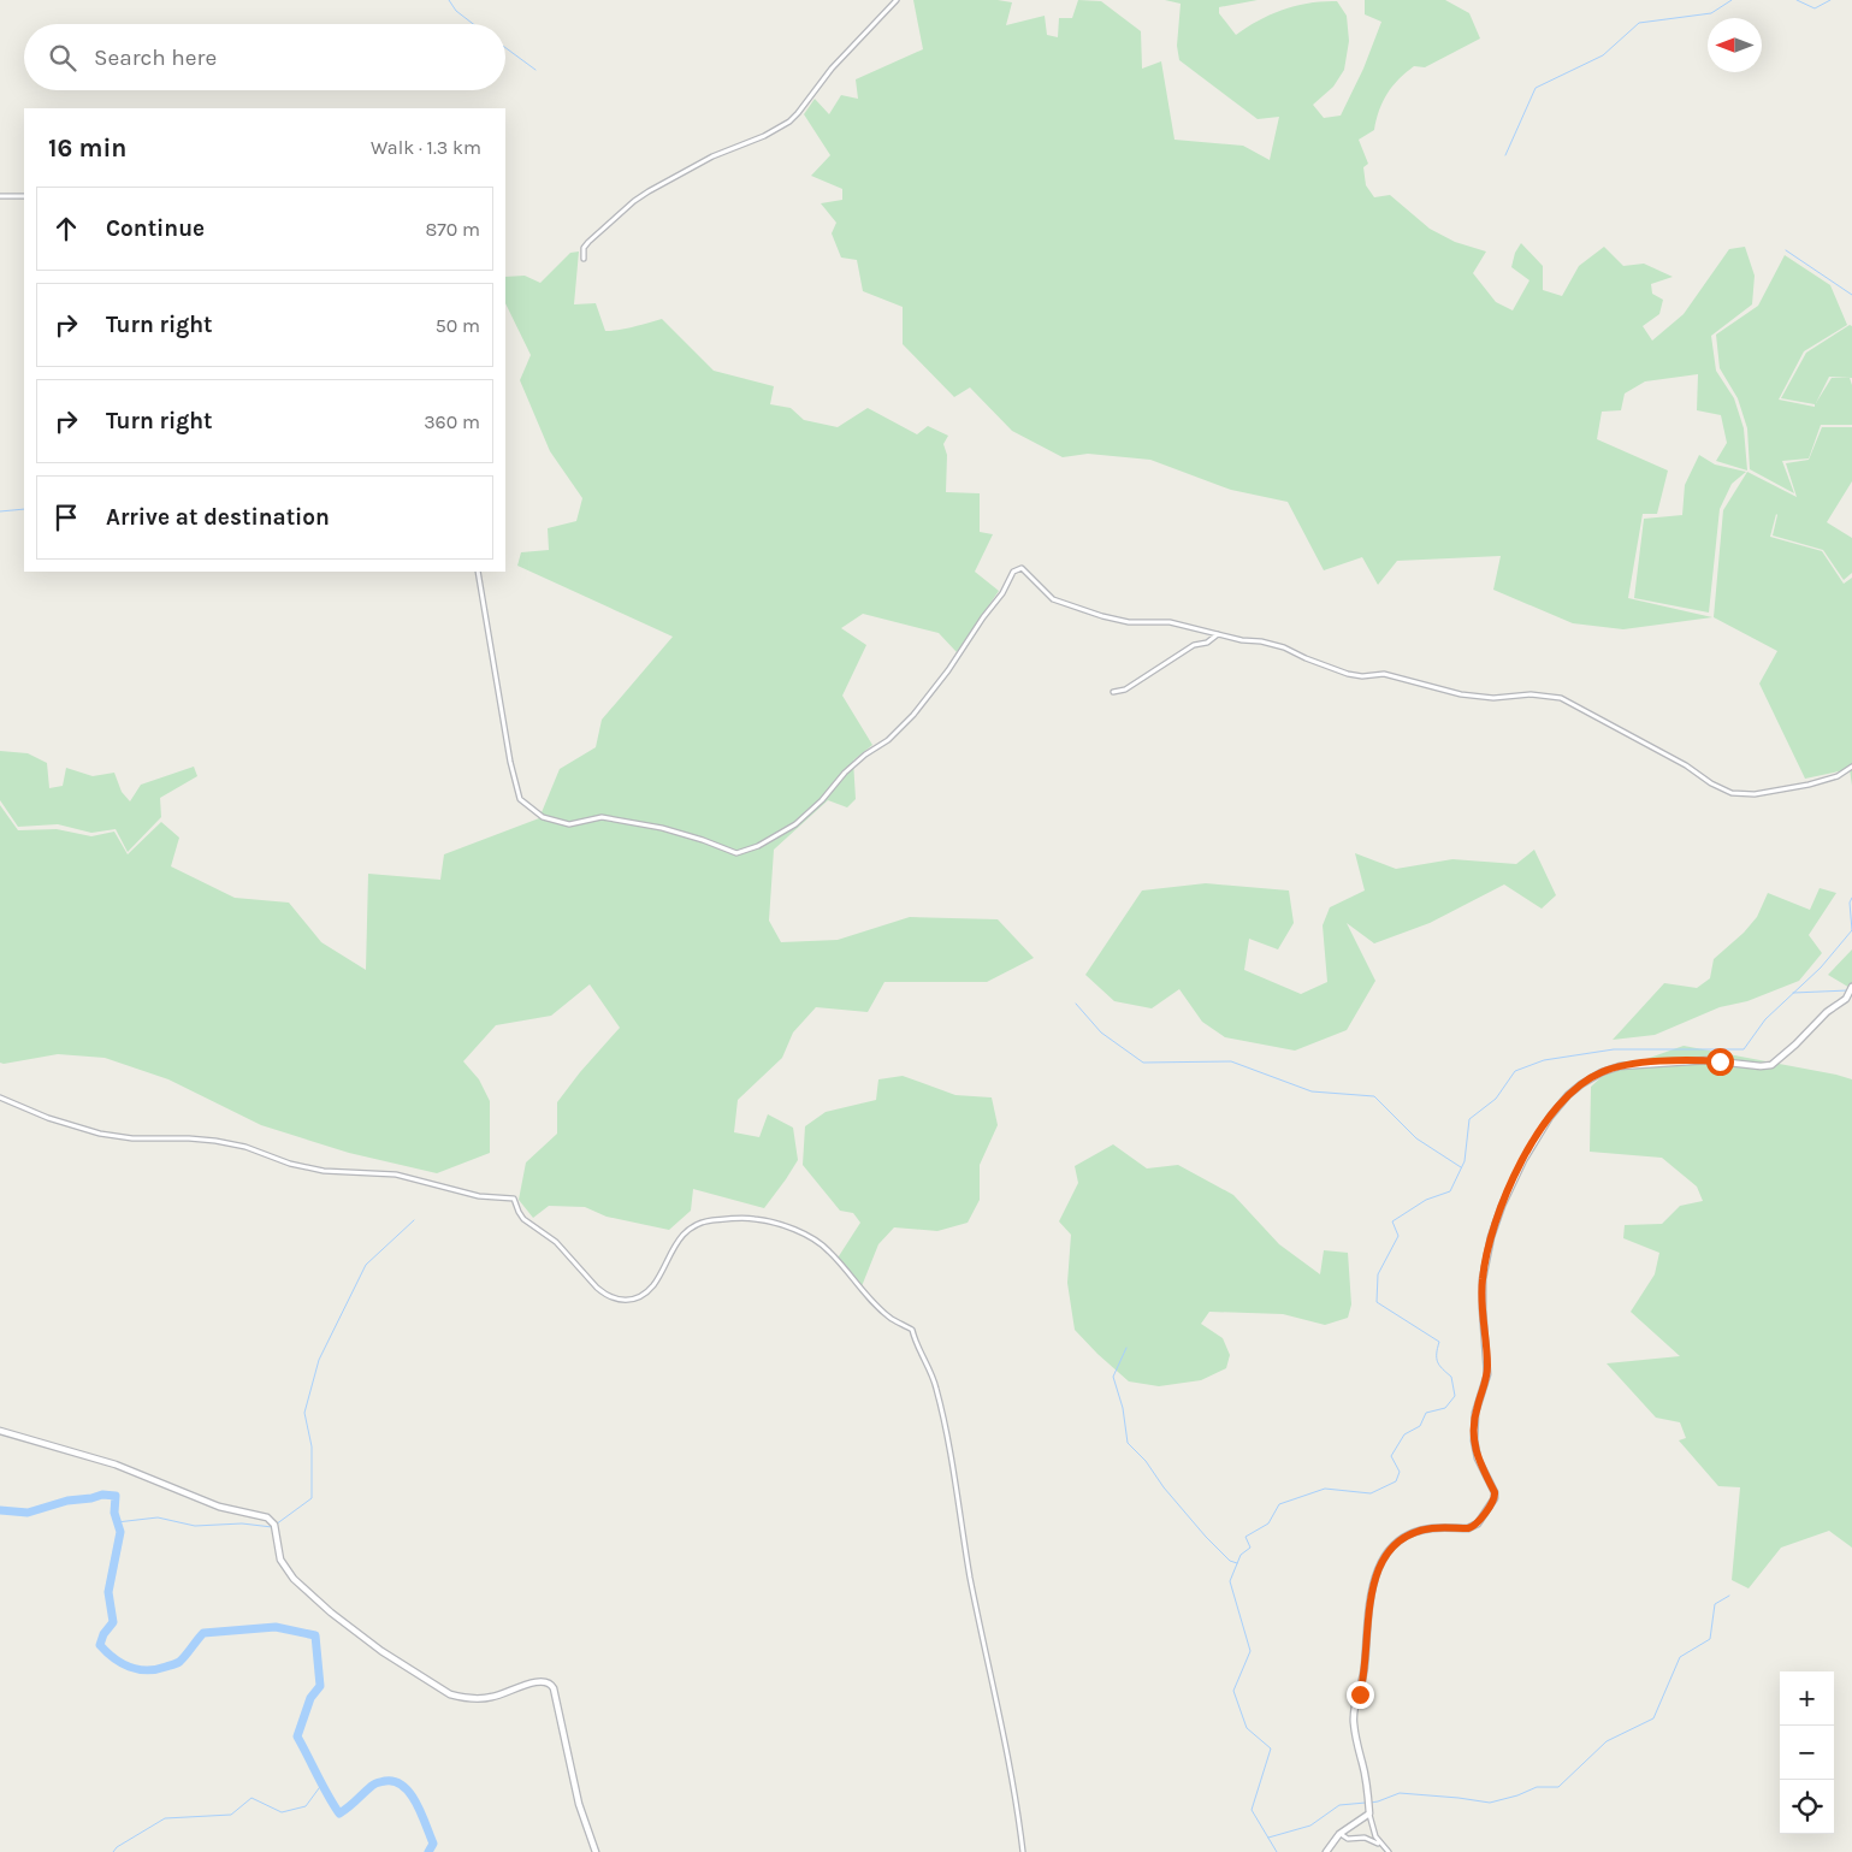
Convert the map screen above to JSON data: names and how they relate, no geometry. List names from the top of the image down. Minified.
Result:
{"north":"left","page":{"search":"Search here","heading":["16 min","Walk · 1.3 km"],"list":[["Continue","870 m"],["Turn right","50 m"],["Turn right","360 m"],"Arrive at destination"],"map_buttons":["+","−"]}}
